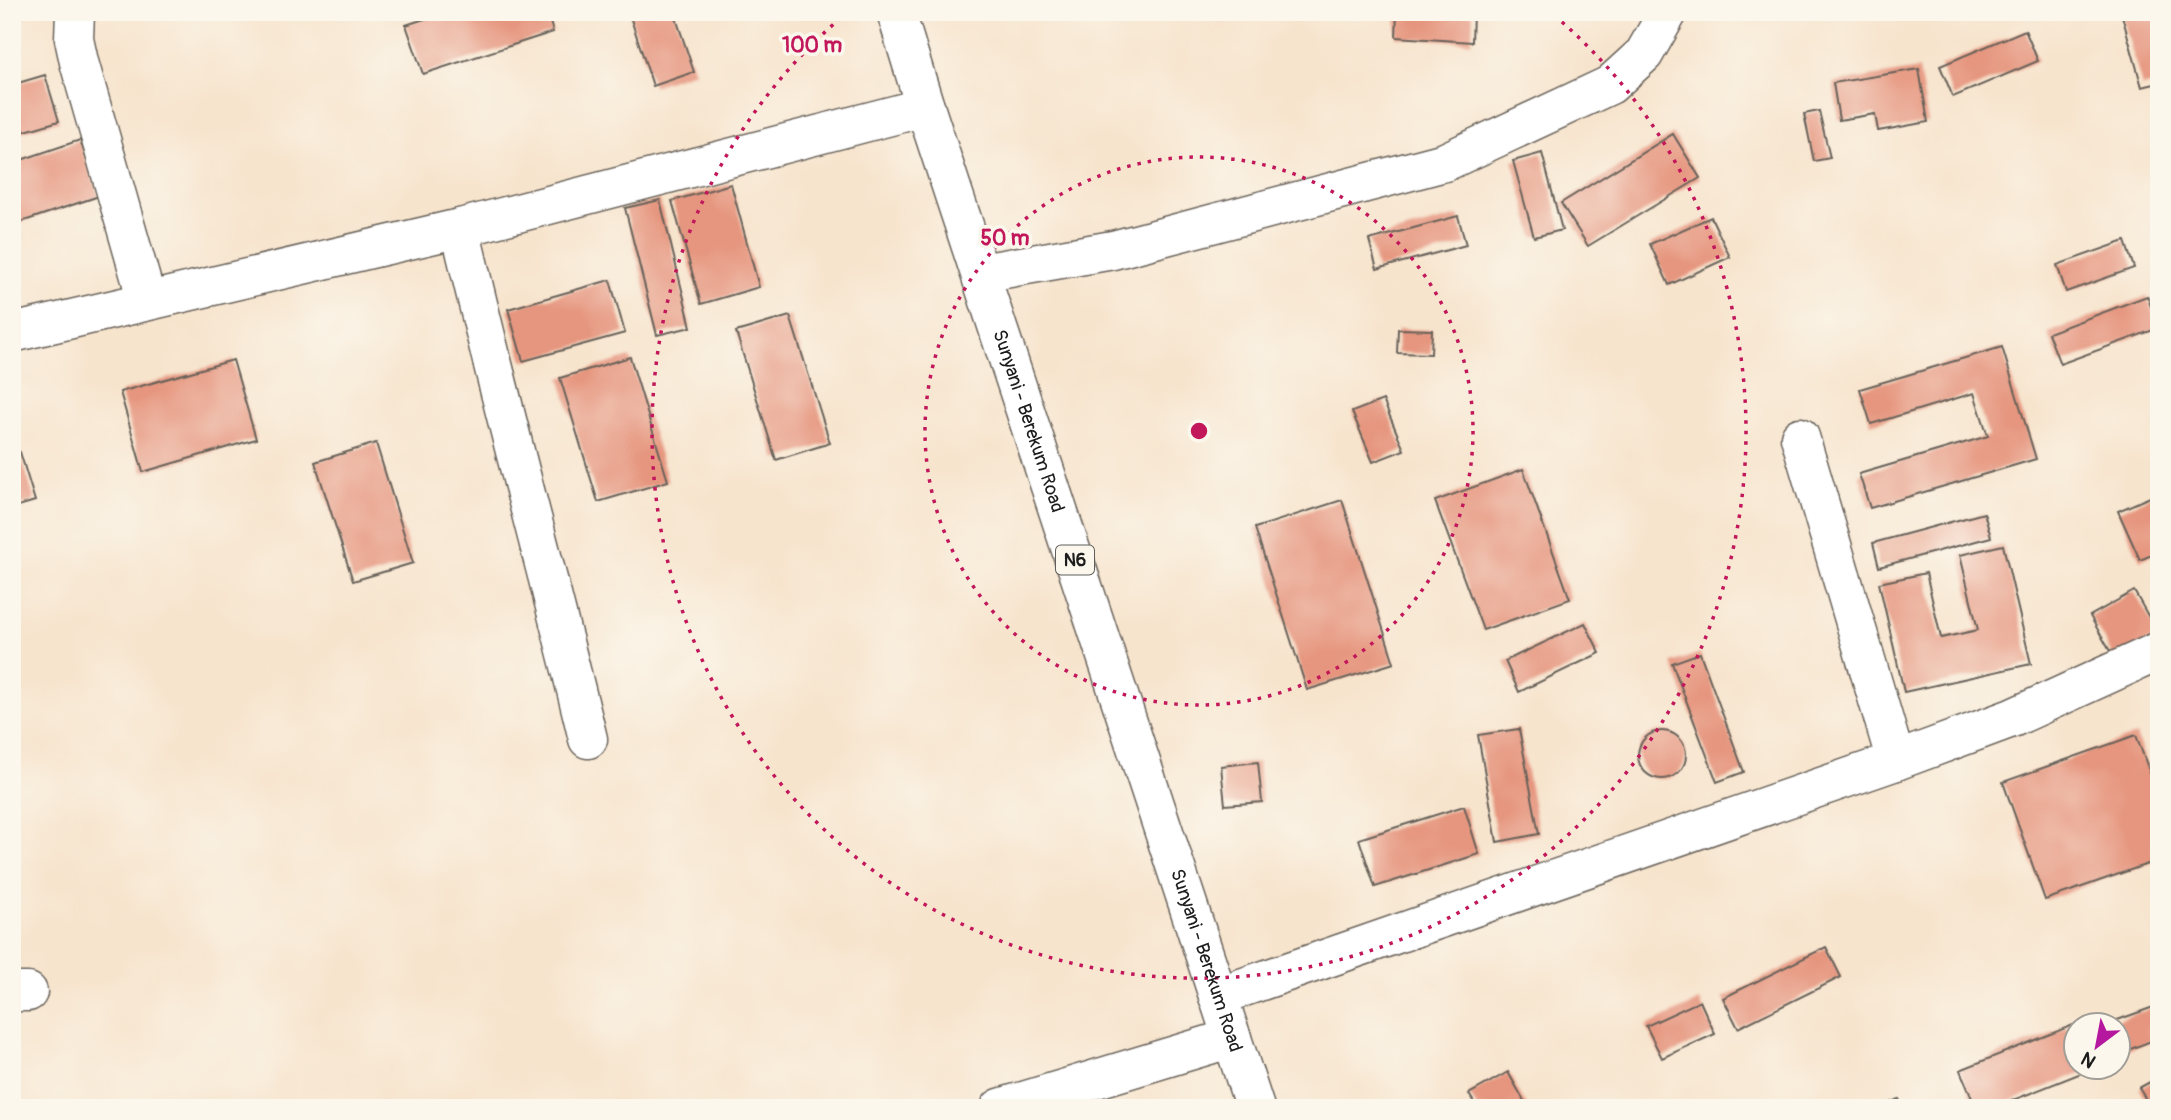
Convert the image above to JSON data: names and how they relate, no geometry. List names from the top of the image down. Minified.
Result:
{"streets":{"street":["Sunyani - Berekum Road","N6"]},"north":"bottom left","rings":["100 m","50 m"]}
